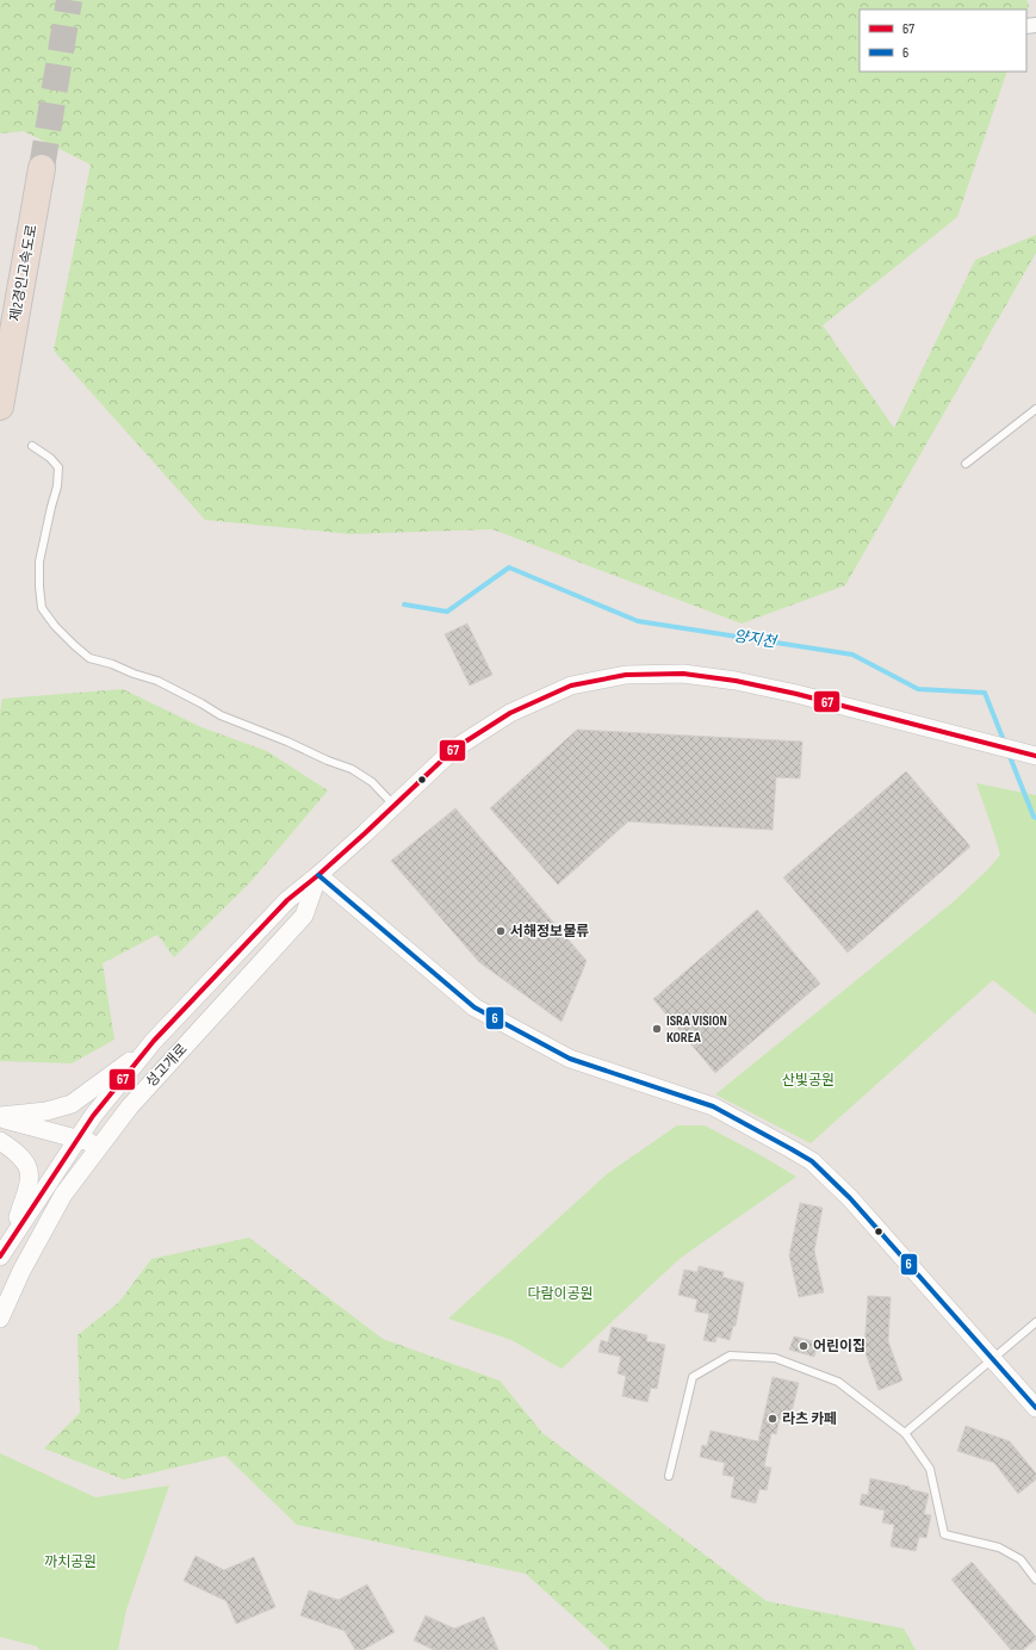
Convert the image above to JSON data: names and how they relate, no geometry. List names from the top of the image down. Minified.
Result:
{"streets":{"highway":["제2경인고속도로"],"street":["성고개로"]},"water":["양지천"],"parks":["산빛공원","다람이공원","까치공원"],"places":["서해정보물류","ISRA VISION KOREA","어린이집","라츠 카페"],"lines":["transit line 67","transit line 6"],"legend":["67","6"]}
